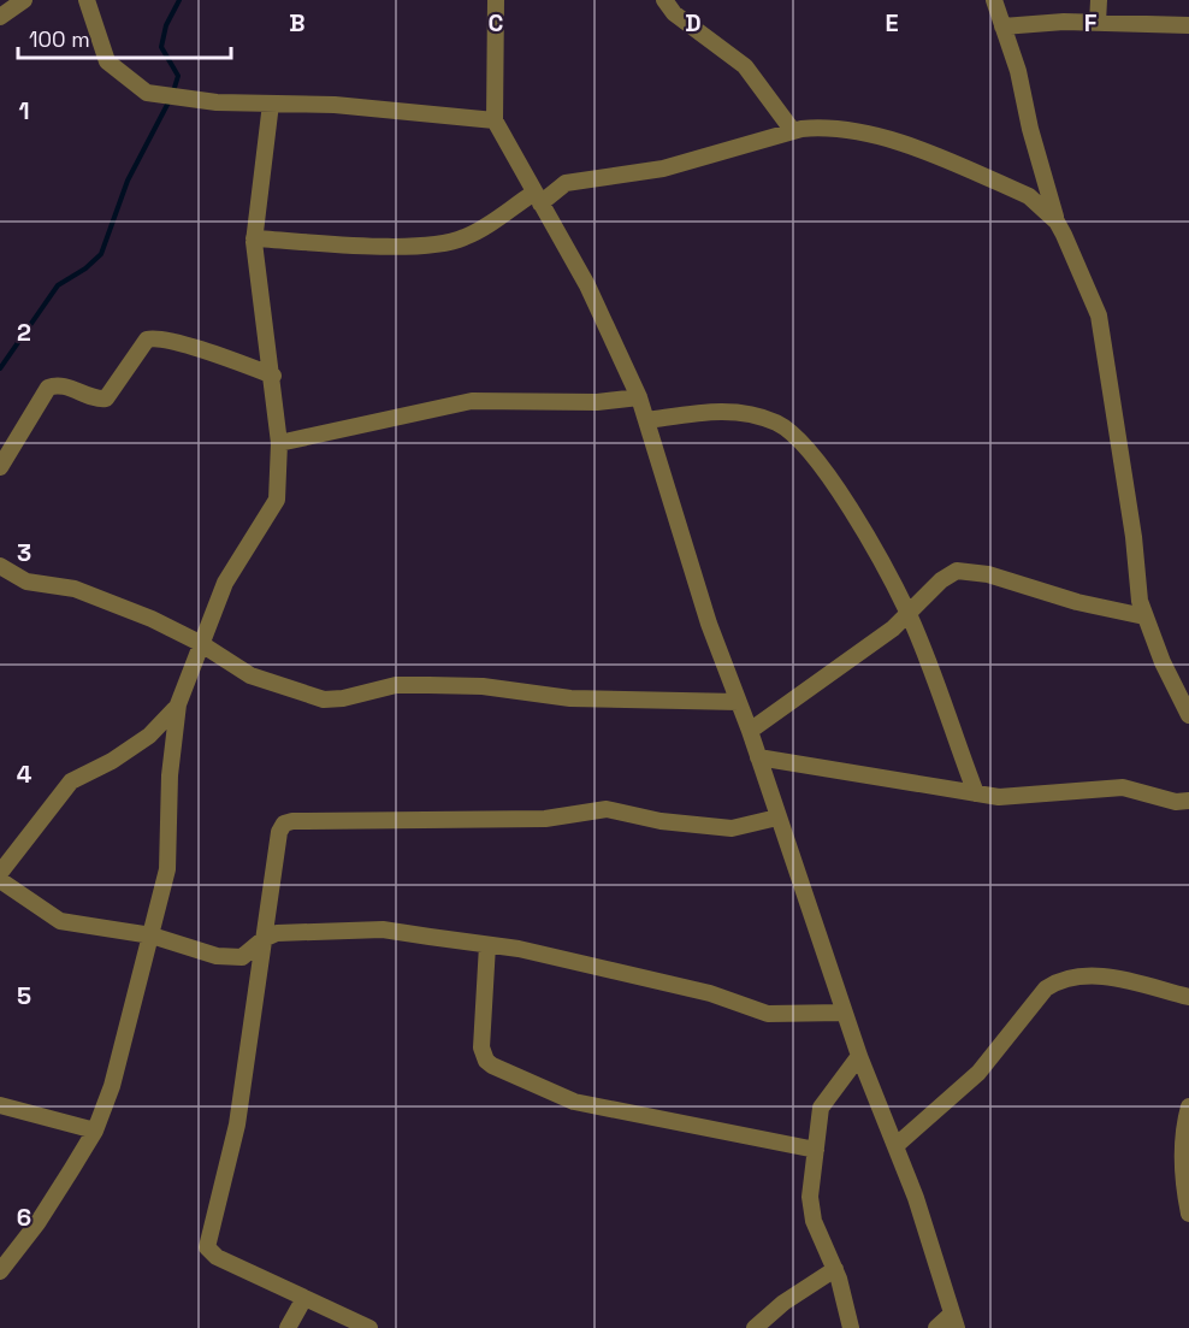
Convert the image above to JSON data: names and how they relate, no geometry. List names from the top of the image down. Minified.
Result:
{"scale_bar":"100 m","grid":{"columns":["B","C","D","E","F"],"rows":["1","2","3","4","5","6"]}}
